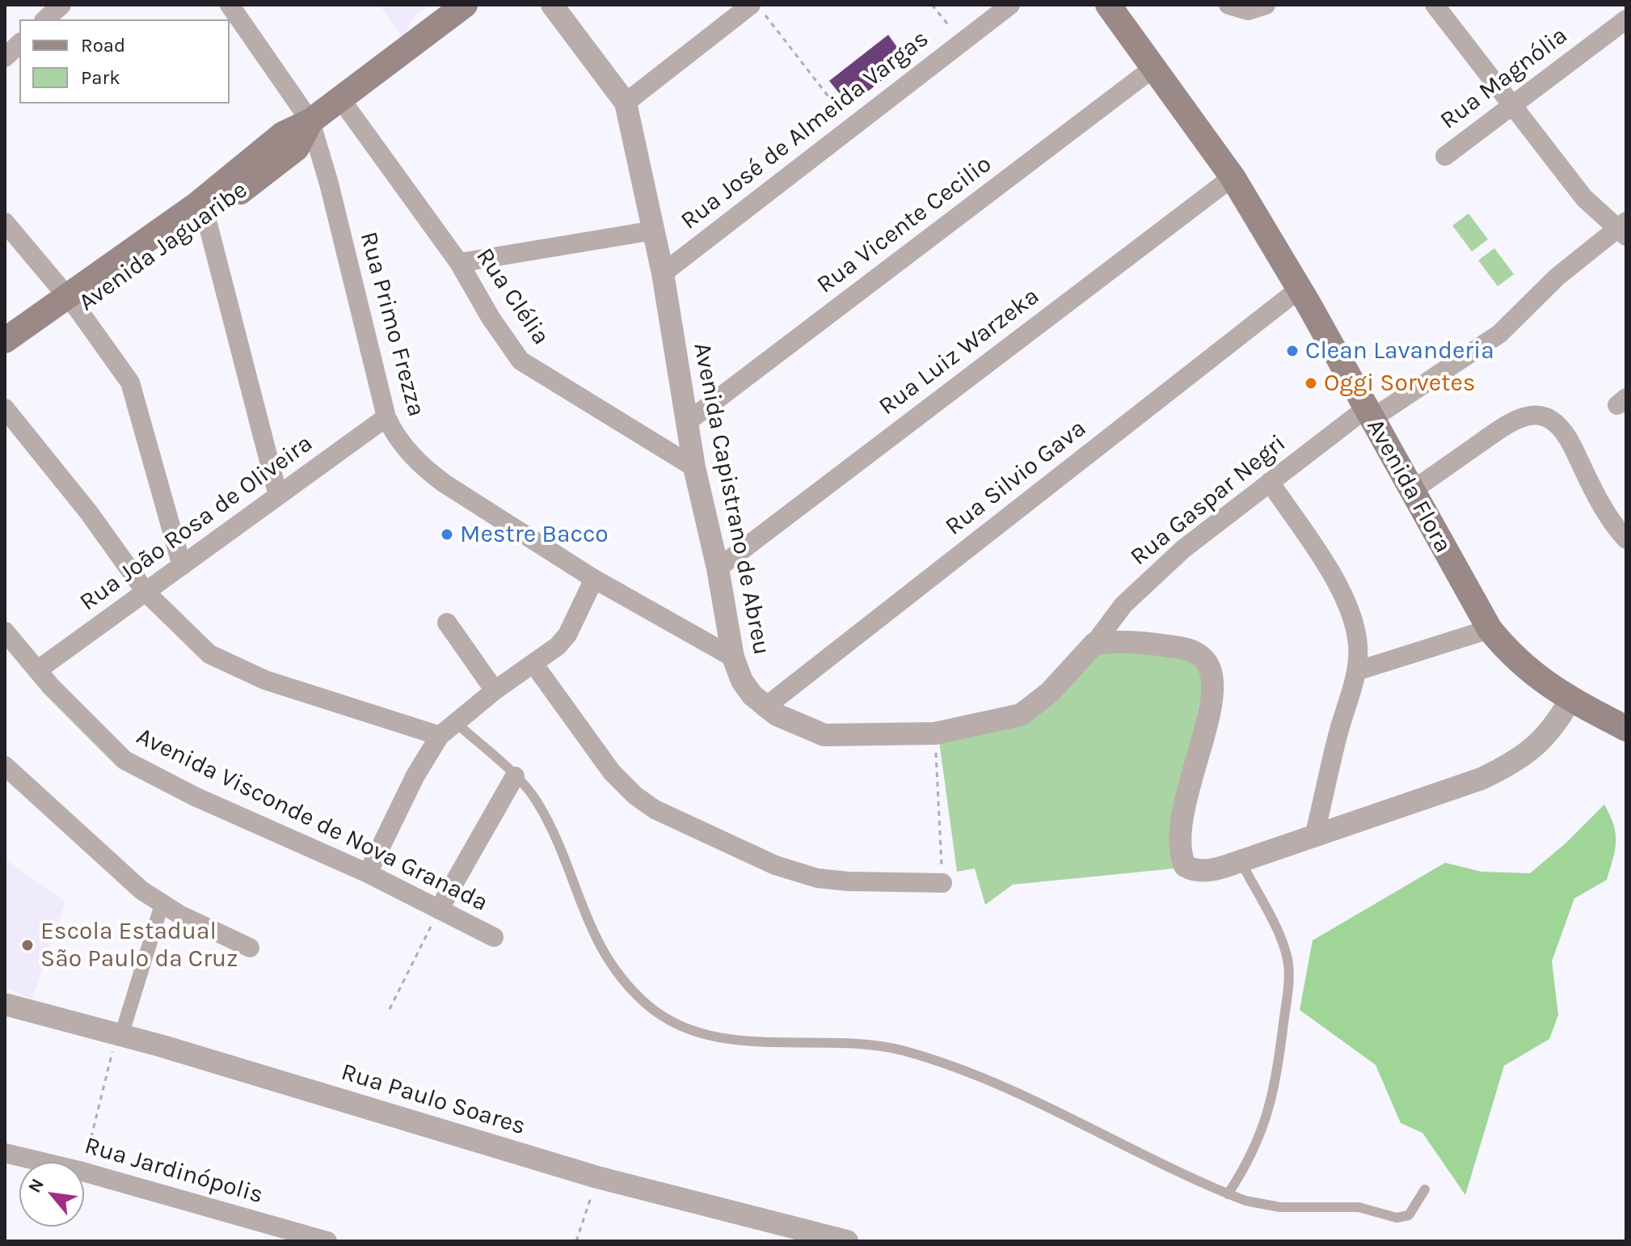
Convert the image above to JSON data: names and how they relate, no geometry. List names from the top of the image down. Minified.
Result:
{"streets":{"main road":["Avenida Jaguaribe","Avenida Flora"],"street":["Rua Magnólia","Rua José de Almeida Vargas","Rua Vicente Cecilio","Rua Clélia","Rua Primo Frezza","Rua Luiz Warzeka","Rua Silvio Gava","Avenida Capistrano de Abreu","Rua Gaspar Negri","Rua João Rosa de Oliveira","Avenida Visconde de Nova Granada","Rua Paulo Soares","Rua Jardinópolis"]},"crossings":[["Rua José de Almeida Vargas","Avenida Capistrano de Abreu"],["Rua Vicente Cecilio","Avenida Flora"],["Rua Vicente Cecilio","Avenida Capistrano de Abreu"],["Avenida Jaguaribe","Rua Clélia"],["Avenida Jaguaribe","Rua Primo Frezza"],["Rua Clélia","Avenida Capistrano de Abreu"],["Rua Primo Frezza","Avenida Capistrano de Abreu"],["Rua Primo Frezza","Rua João Rosa de Oliveira"],["Rua Luiz Warzeka","Avenida Flora"],["Rua Luiz Warzeka","Avenida Capistrano de Abreu"],["Rua Silvio Gava","Avenida Flora"],["Rua Silvio Gava","Avenida Capistrano de Abreu"],["Avenida Flora","Rua Gaspar Negri"],["Avenida Capistrano de Abreu","Rua Gaspar Negri"],["Rua João Rosa de Oliveira","Avenida Visconde de Nova Granada"]],"places":["Clean Lavanderia","Oggi Sorvetes","Mestre Bacco","Escola Estadual São Paulo da Cruz"],"legend":["Road","Park"],"north":"top left"}
